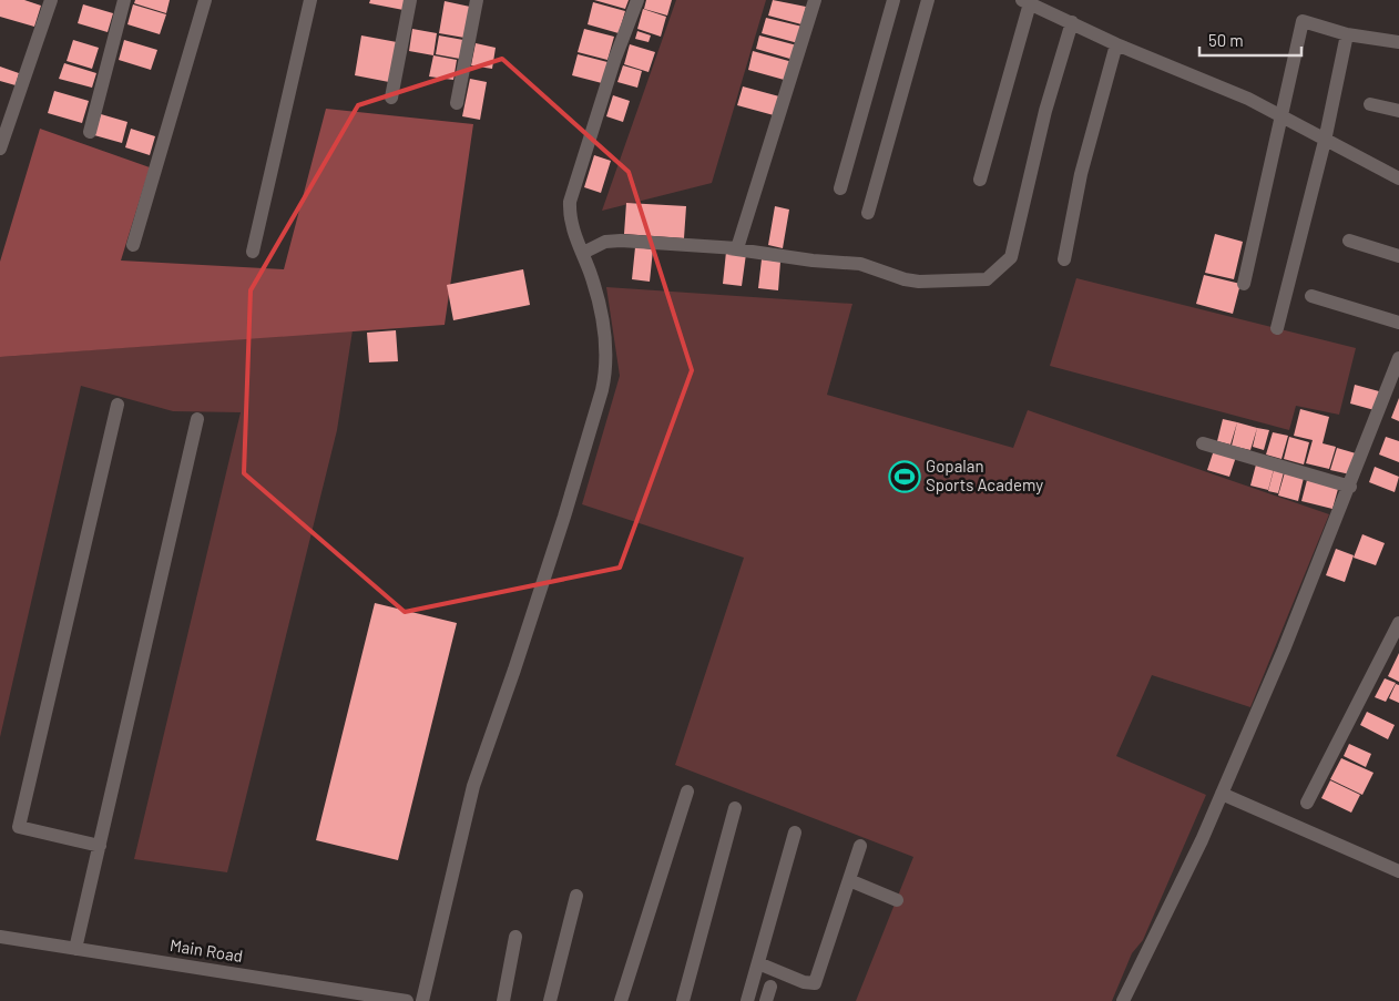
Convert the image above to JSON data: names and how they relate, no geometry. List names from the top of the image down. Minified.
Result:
{"streets":{"street":["Main Road"]},"places":{"sports":["Gopalan Sports Academy"]},"scale_bar":"50 m"}
